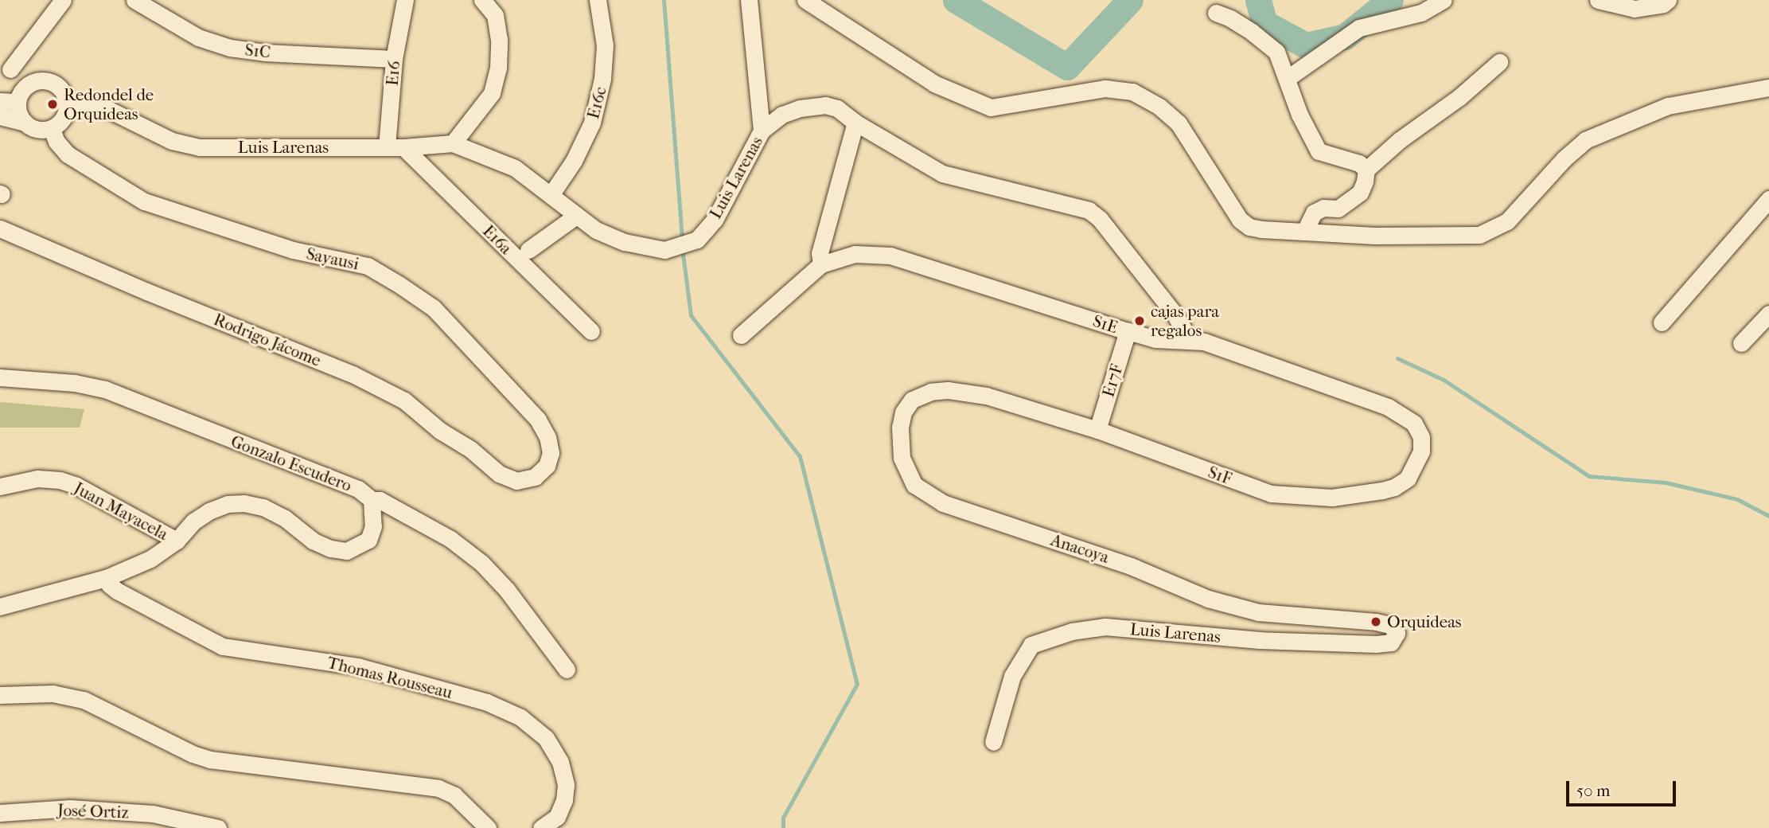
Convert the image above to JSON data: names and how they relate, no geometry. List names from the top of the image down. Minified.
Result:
{"streets":{"street":["S1C","E16","E16c","Luis Larenas","E16a","Sayausi","S1E","Rodrigo Jácome","E17F","Gonzalo Escudero","S1F","Juan Mayacela","Anacoya","Thomas Rousseau","José Ortiz"]},"crossings":[["S1C","E16"],["E16","Luis Larenas"],["E16","E16a"],["E16c","Luis Larenas"],["Luis Larenas","E16a"],["Luis Larenas","Sayausi"],["Luis Larenas","S1E"],["Luis Larenas","Anacoya"],["Sayausi","Rodrigo Jácome"],["S1E","E17F"],["S1E","S1F"],["E17F","S1F"],["Gonzalo Escudero","Juan Mayacela"],["Gonzalo Escudero","Thomas Rousseau"],["S1F","Anacoya"]],"places":["Redondel de Orquideas","cajas para regalos","Orquideas"],"scale_bar":"50 m"}
